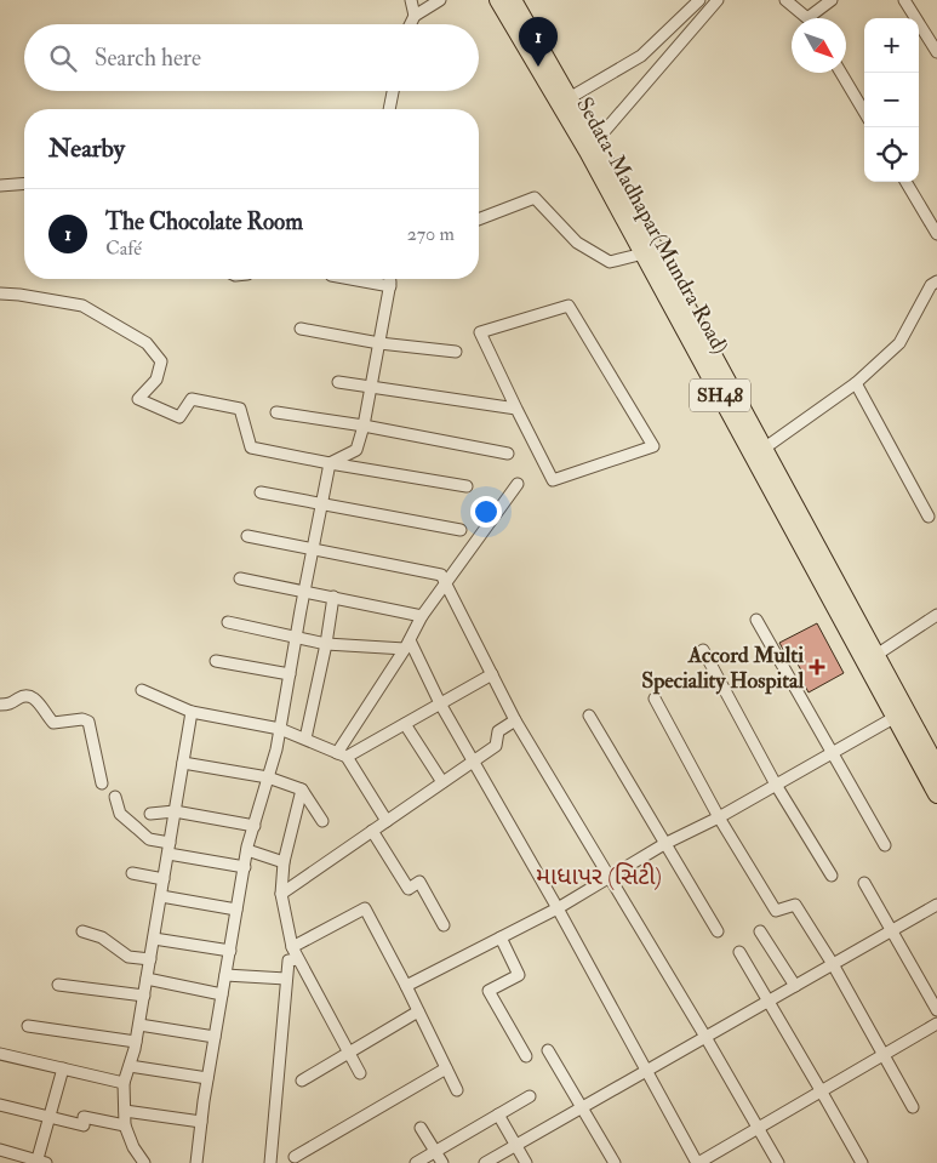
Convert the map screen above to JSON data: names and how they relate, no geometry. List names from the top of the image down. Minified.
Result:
{"streets":{"main road":["Sedata-Madhapar(Mundra Road)","SH48"]},"districts":["માધાપર (સિટી)"],"places":{"health":["Accord Multi Speciality Hospital"]},"north":"bottom right","page":{"pins":"1","map_buttons":["+","−"],"search":"Search here","heading":"Nearby","list":[{"mark":"1","name":"The Chocolate Room","note":"Café","value":"270 m"}]}}
